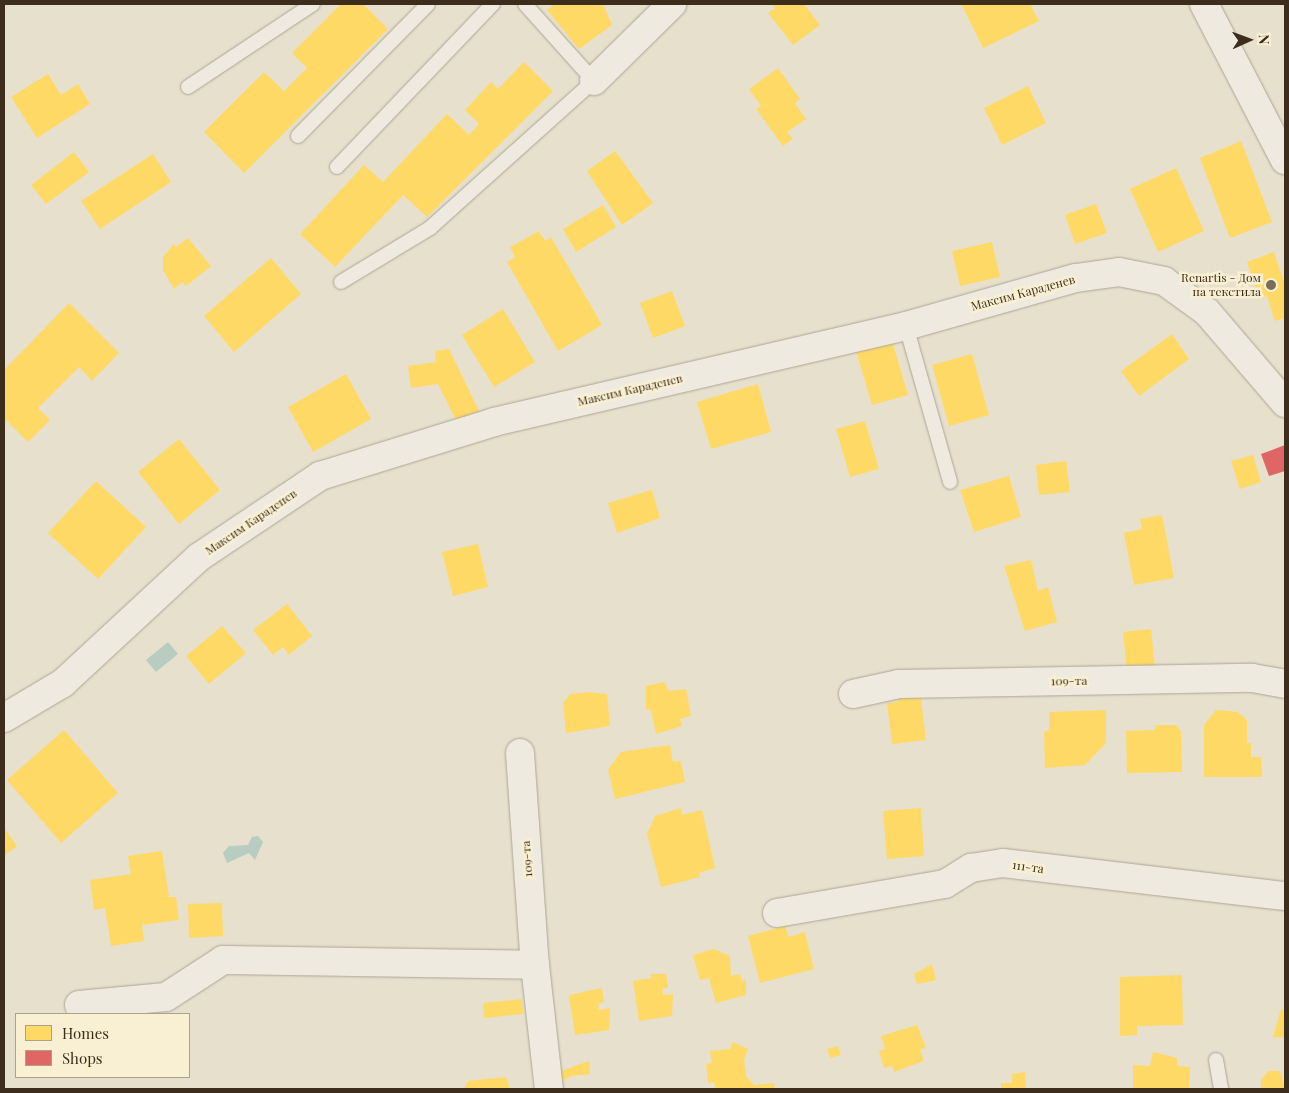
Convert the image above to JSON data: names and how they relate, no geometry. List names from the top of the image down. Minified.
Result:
{"streets":{"street":["Максим Караденев","109-та","111-та"]},"places":["Renartis - Дом на текстила"],"legend":["Homes","Shops"],"north":"right"}
